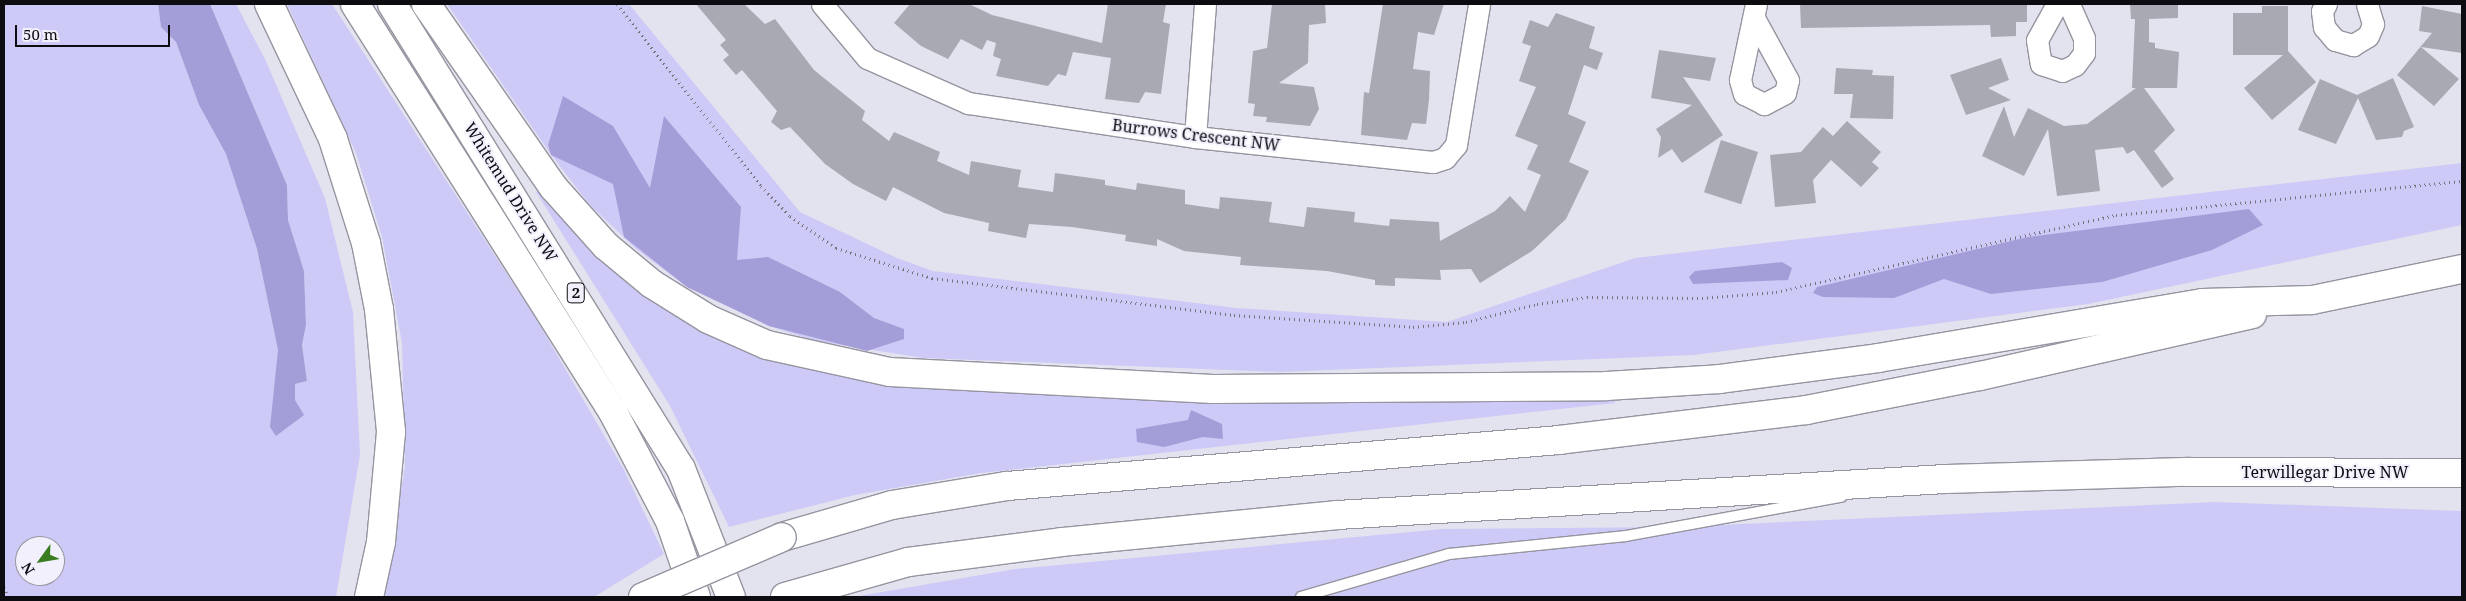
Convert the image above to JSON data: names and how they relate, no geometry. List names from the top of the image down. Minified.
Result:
{"streets":{"main road":["Whitemud Drive NW","2","Terwillegar Drive NW"],"street":["Burrows Crescent NW"]},"scale_bar":"50 m","north":"bottom left"}
